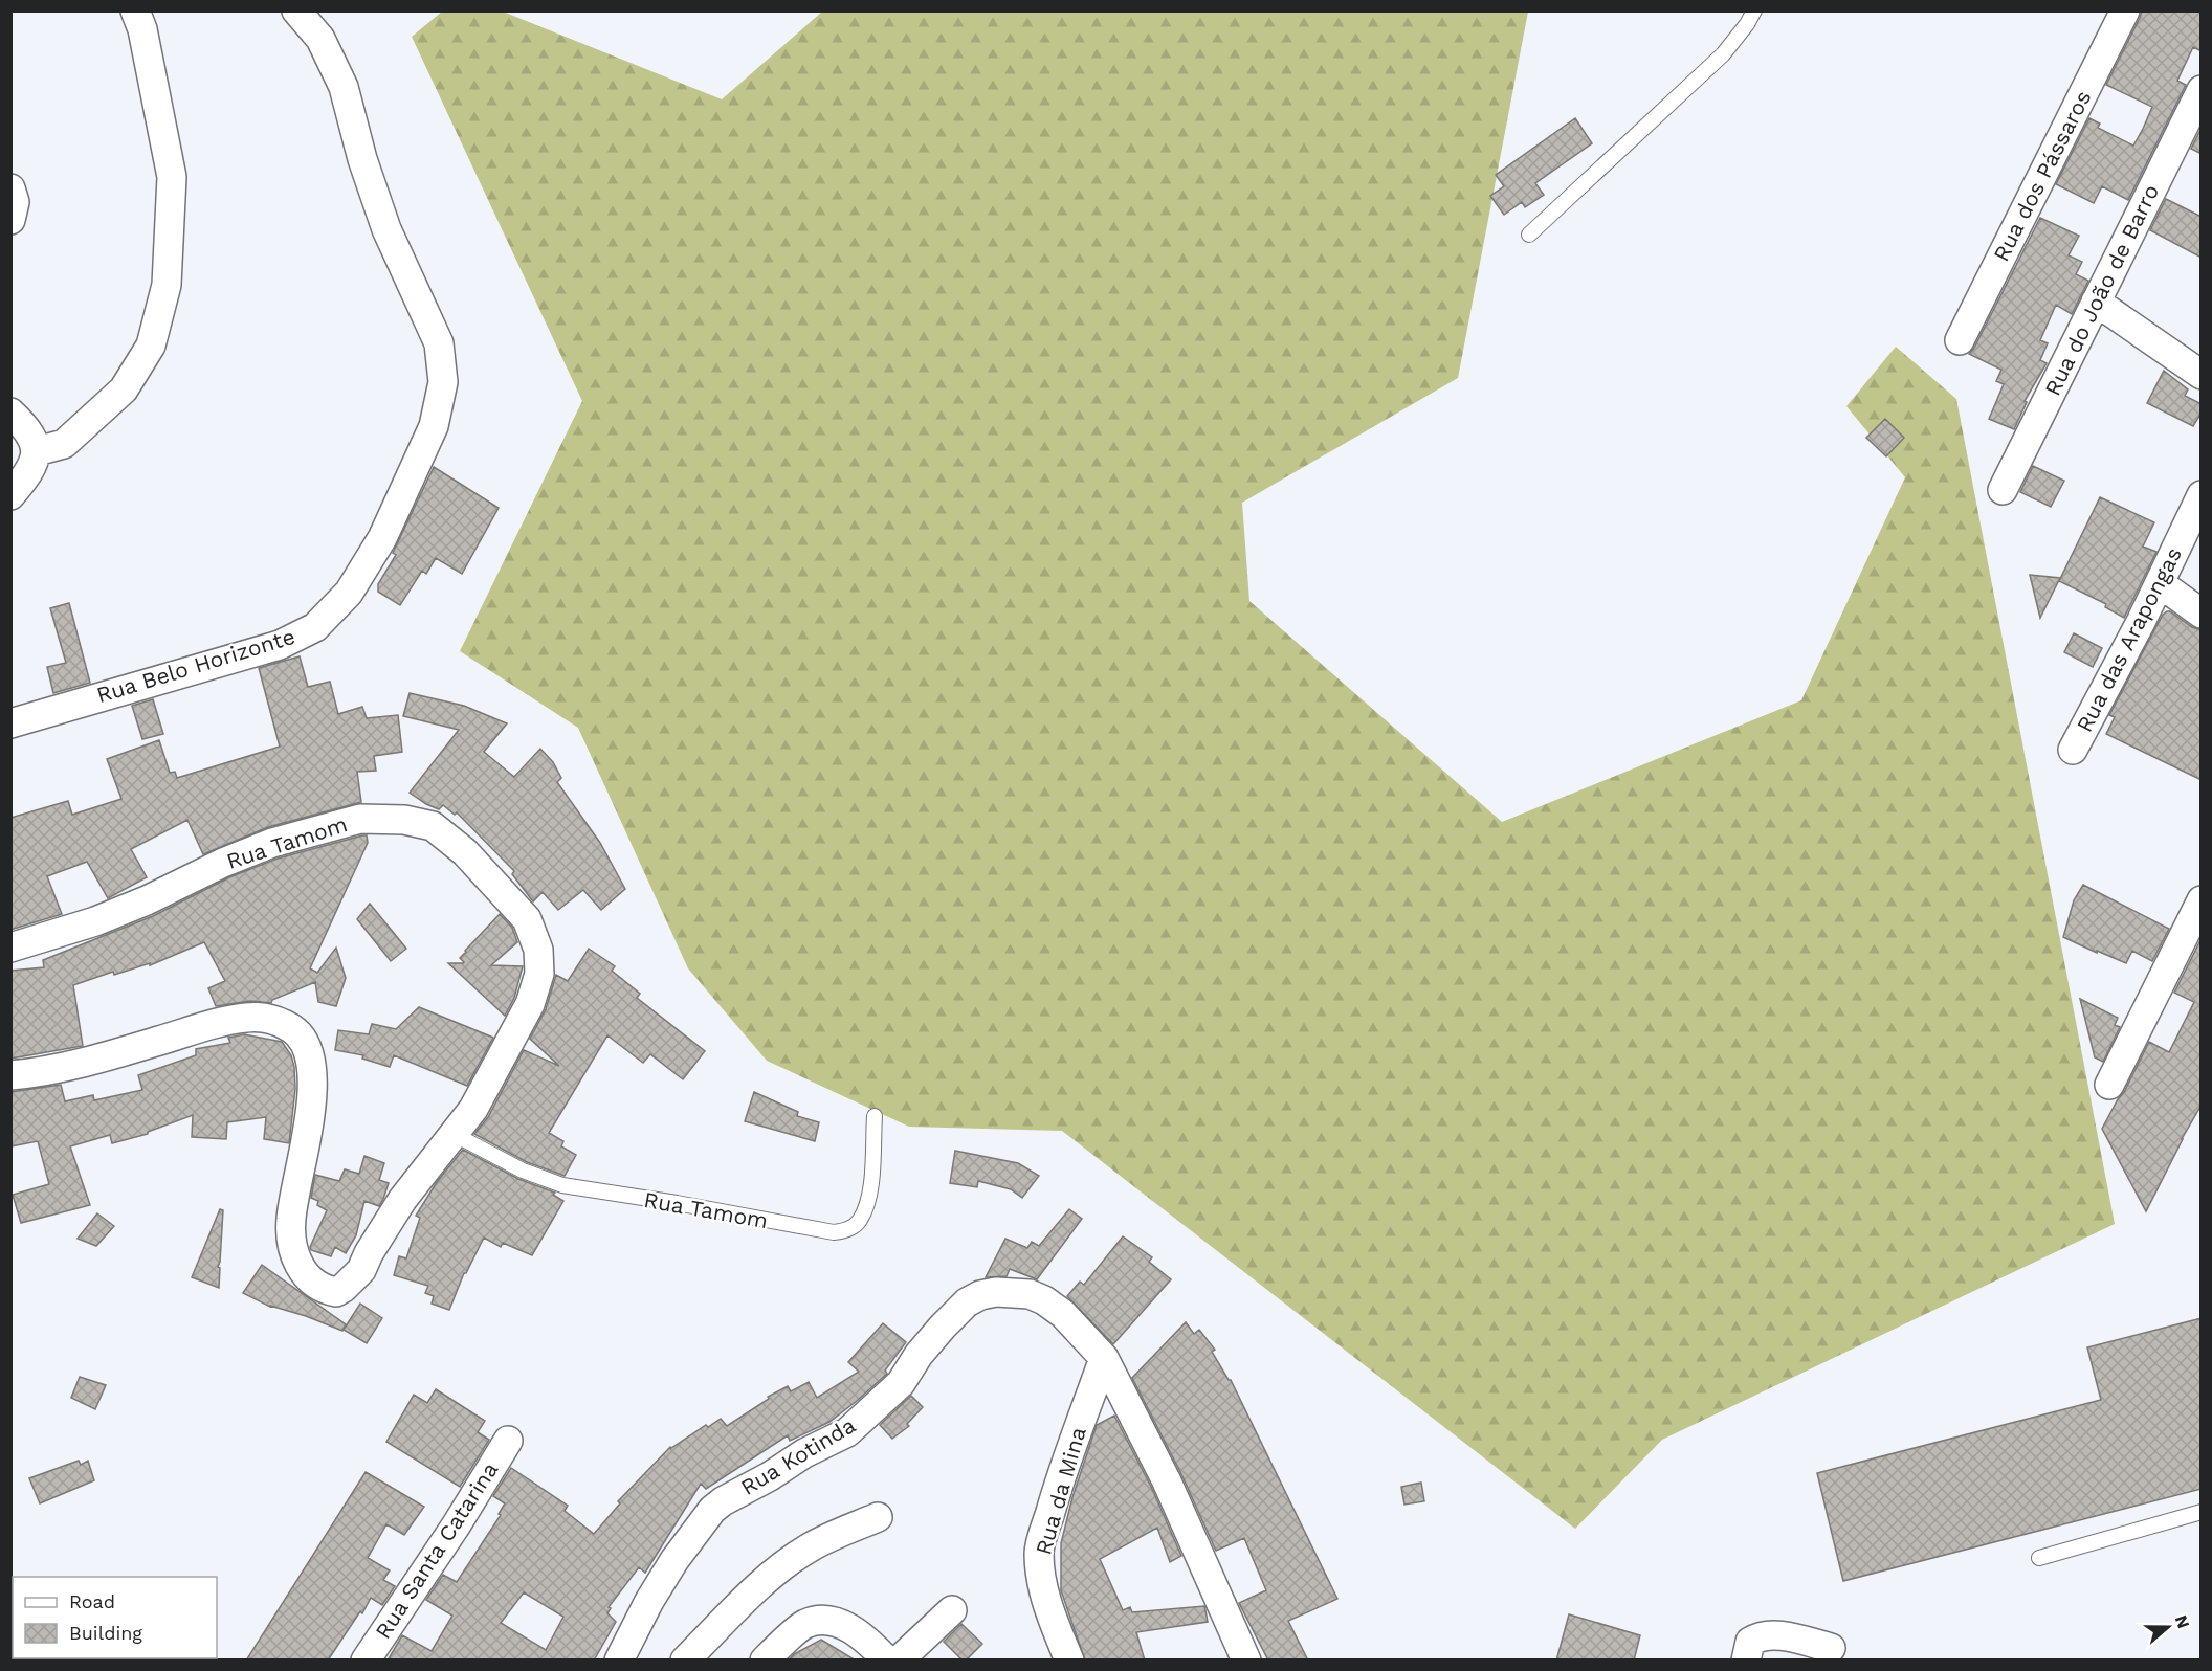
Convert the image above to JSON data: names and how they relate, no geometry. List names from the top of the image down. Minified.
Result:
{"streets":{"street":["Rua dos Pássaros","Rua do João de Barro","Rua das Arapongas","Rua Belo Horizonte","Rua Tamom","Rua Kotinda","Rua da Mina","Rua Santa Catarina"]},"crossings":[["Rua Kotinda","Rua da Mina"]],"legend":["Road","Building"],"north":"right"}
